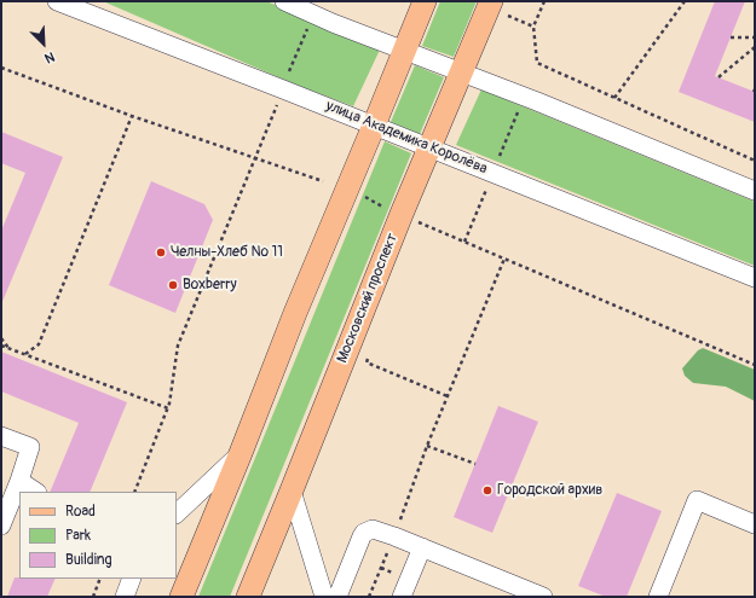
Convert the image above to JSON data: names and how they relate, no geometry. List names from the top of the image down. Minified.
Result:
{"streets":{"main road":["Московский проспект"],"street":["улица Академика Королёва"]},"crossings":[["улица Академика Королёва","Московский проспект"]],"places":["Челны-Хлеб № 11","Boxberry","Городской архив"],"legend":["Road","Park","Building"],"north":"bottom right"}
